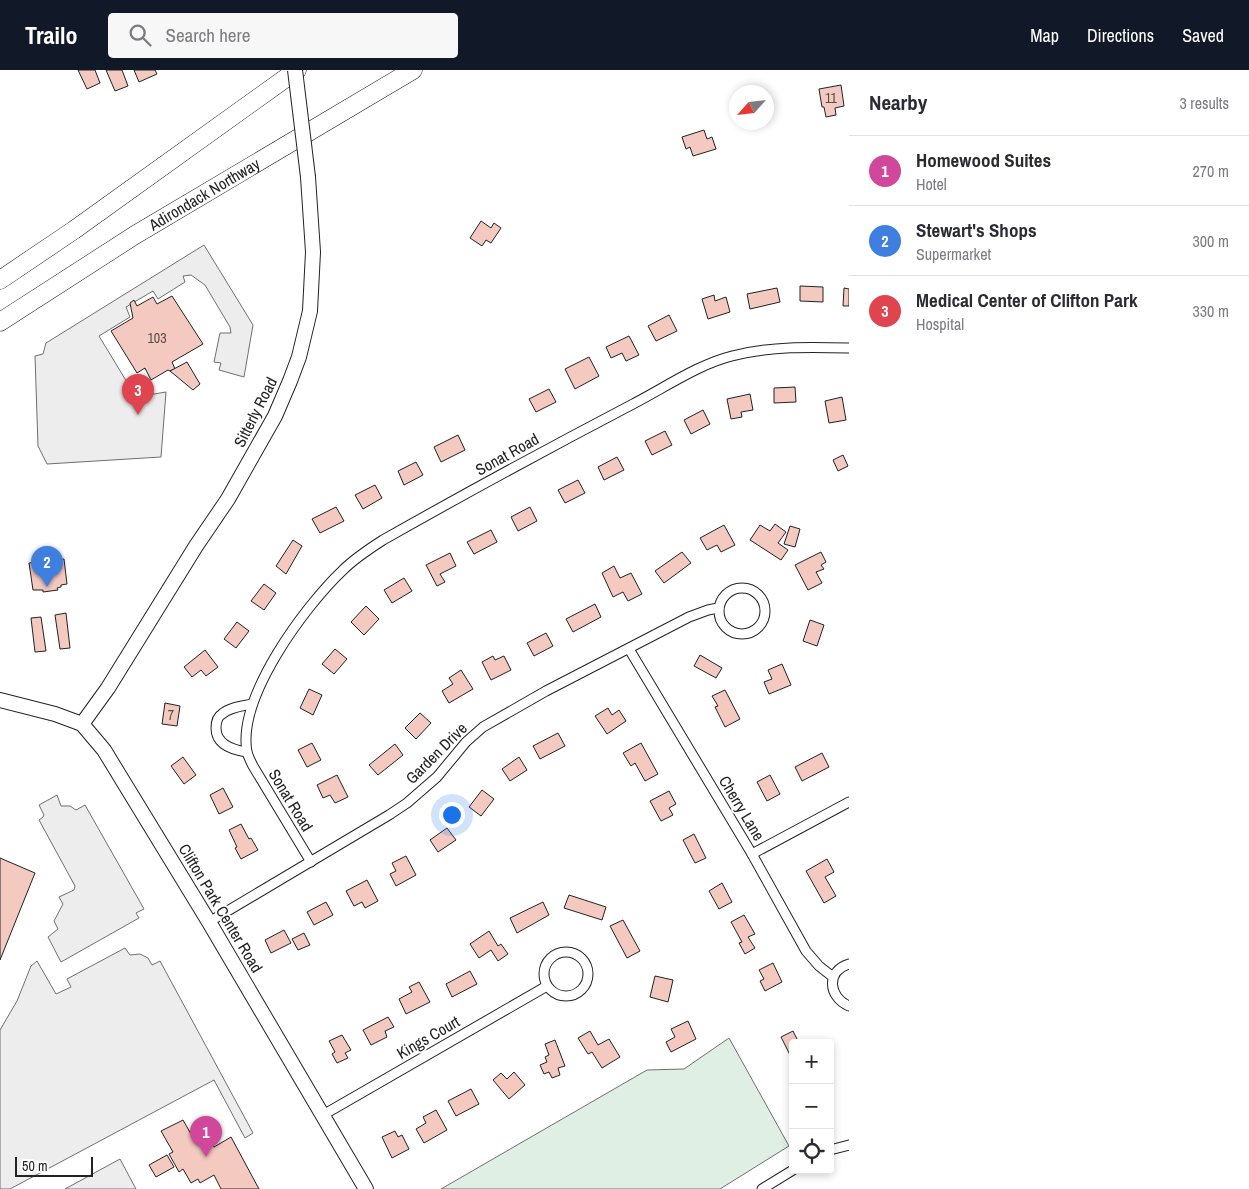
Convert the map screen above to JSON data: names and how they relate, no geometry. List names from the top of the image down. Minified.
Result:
{"streets":{"highway":["Adirondack Northway"],"street":["Sitterly Road","Sonat Road","Garden Drive","Cherry Lane","Clifton Park Center Road","Kings Court"]},"crossings":[["Sitterly Road","Clifton Park Center Road"],["Sonat Road","Garden Drive"],["Garden Drive","Cherry Lane"],["Garden Drive","Clifton Park Center Road"],["Clifton Park Center Road","Kings Court"]],"house_numbers":["11","103","7"],"scale_bar":"50 m","north":"bottom left","page":{"header":"Trailo","search":"Search here","nav":["Map","Directions","Saved"],"heading":["Nearby","3 results"],"list":[{"mark":"1","name":"Homewood Suites","note":"Hotel","value":"270 m"},{"mark":"2","name":"Stewart's Shops","note":"Supermarket","value":"300 m"},{"mark":"3","name":"Medical Center of Clifton Park","note":"Hospital","value":"330 m"}],"pins":["3","2","1"],"map_buttons":["+","−"],"scale":"50 m"}}
